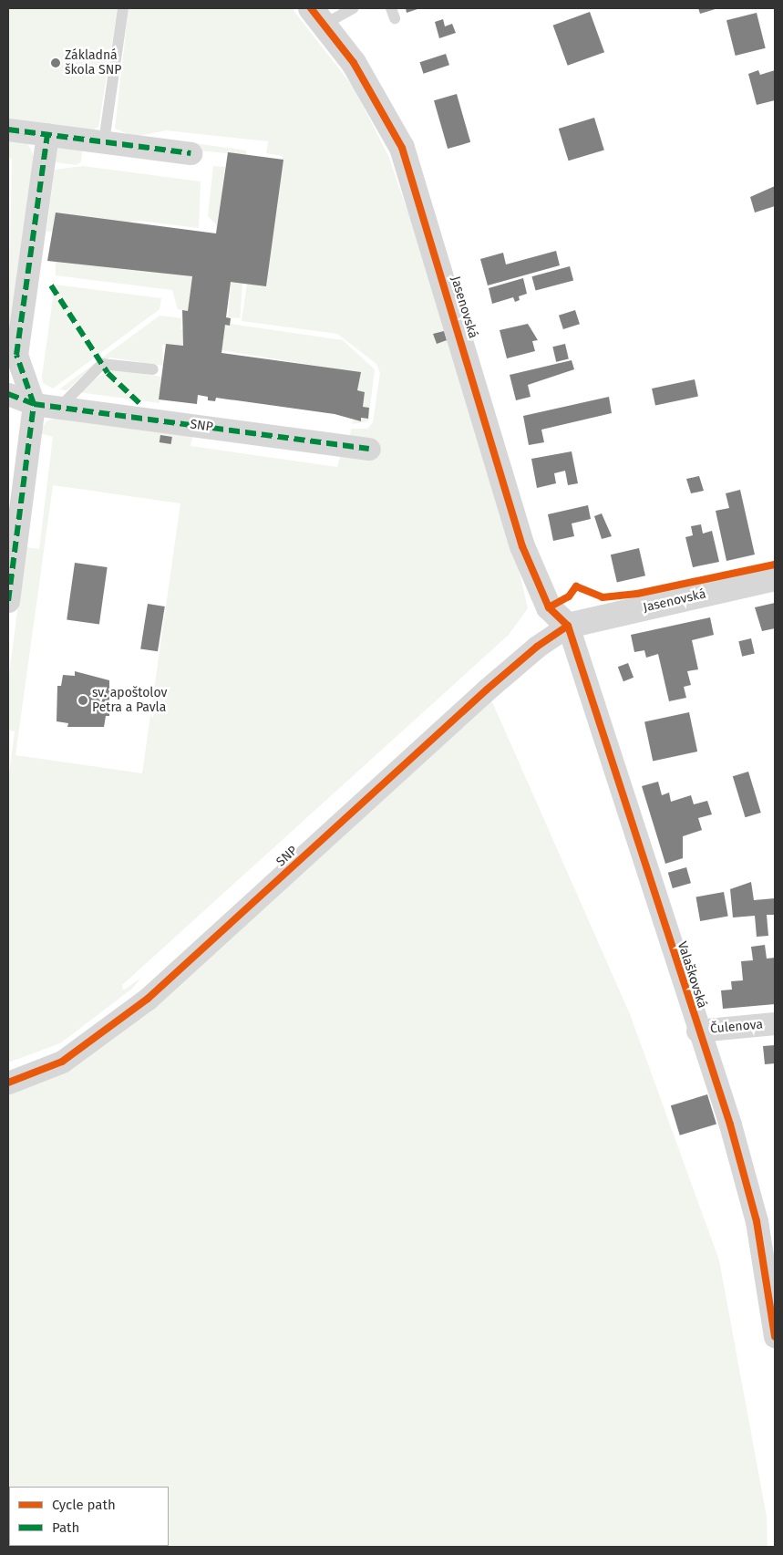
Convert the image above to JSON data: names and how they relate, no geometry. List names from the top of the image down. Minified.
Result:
{"streets":{"street":["Jasenovská","SNP","Valaškovská","Čulenova"]},"crossings":[["Jasenovská","SNP"],["Jasenovská","Valaškovská"],["SNP","Valaškovská"],["Valaškovská","Čulenova"]],"places":["Základná škola SNP","sv. apoštolov Petra a Pavla"],"legend":["Cycle path","Path"]}
